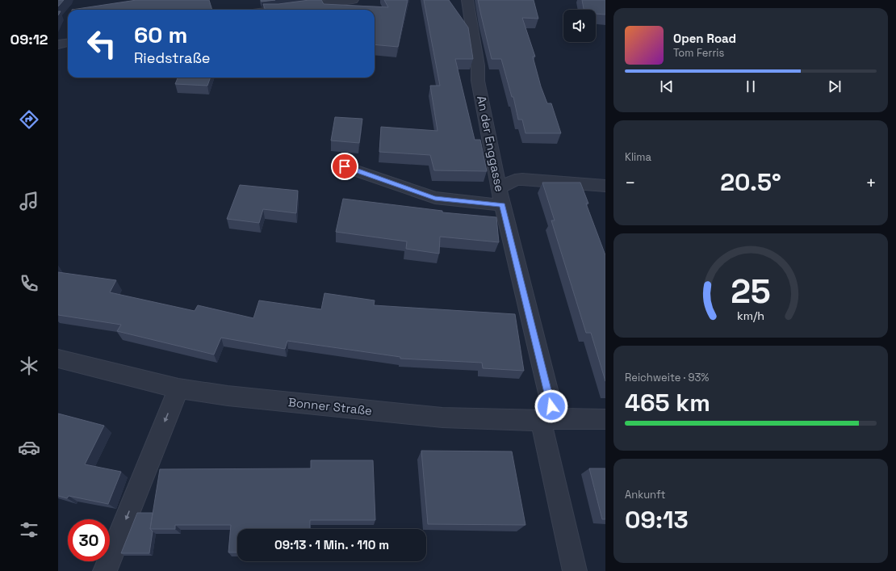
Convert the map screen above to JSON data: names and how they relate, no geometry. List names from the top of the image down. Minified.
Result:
{"streets":{"street":["An der Enggasse","Bonner Straße"]},"crossings":[["An der Enggasse","Bonner Straße"]],"page":{"tabs":"09:12","turn":["60 m","Riedstraße"],"song":["Open Road","Tom Ferris"],"tile":["Klima",["Reichweite · 93%","465 km"],["Ankunft","09:13"]],"heat":["−","20.5°","+"],"limit":"30","trip":"09:13 · 1 Min. · 110 m","gauge":["25","km/h"]}}
